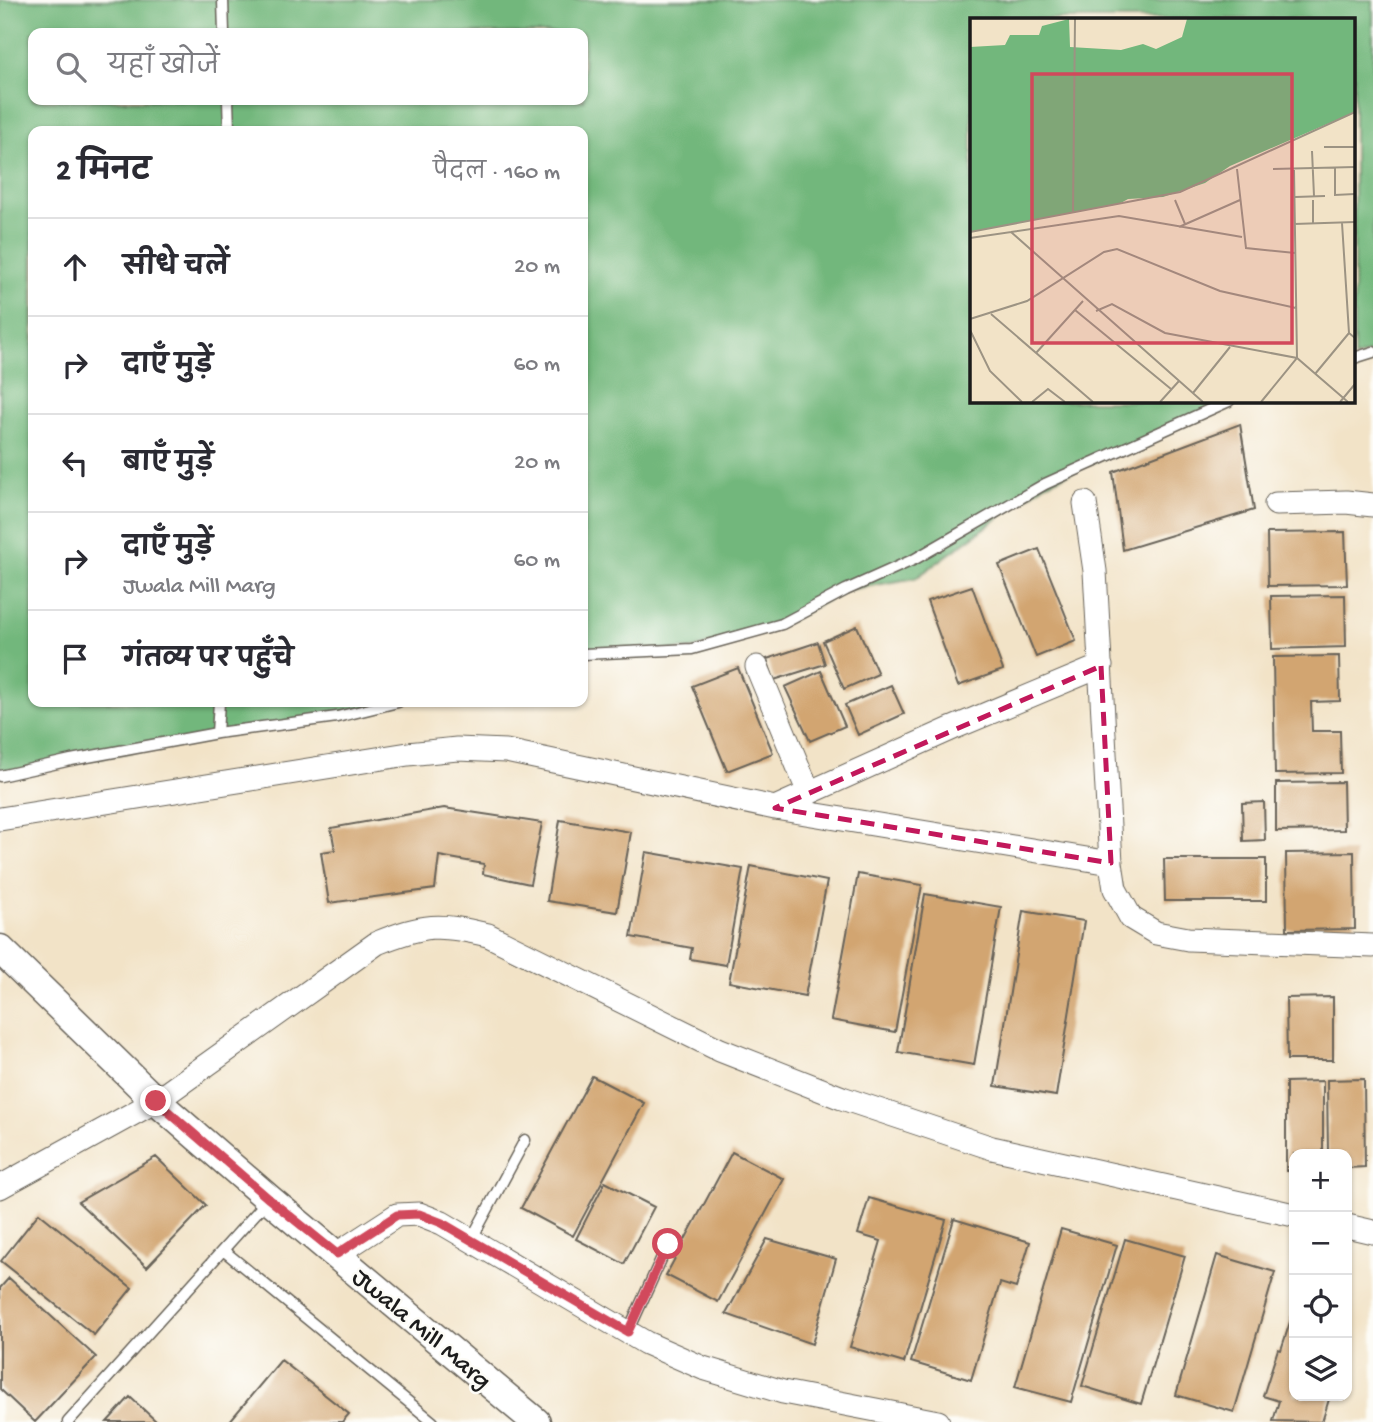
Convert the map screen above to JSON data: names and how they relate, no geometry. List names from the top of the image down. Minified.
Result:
{"streets":{"street":["Jwala Mill Marg"]},"page":{"search":"यहाँ खोजें","heading":["2 मिनट","पैदल · 160 m"],"list":[["सीधे चलें","20 m"],["दाएँ मुड़ें","60 m"],["बाएँ मुड़ें","20 m"],["दाएँ मुड़ें","Jwala Mill Marg","60 m"],"गंतव्य पर पहुँचे"],"map_buttons":["+","−"]}}
